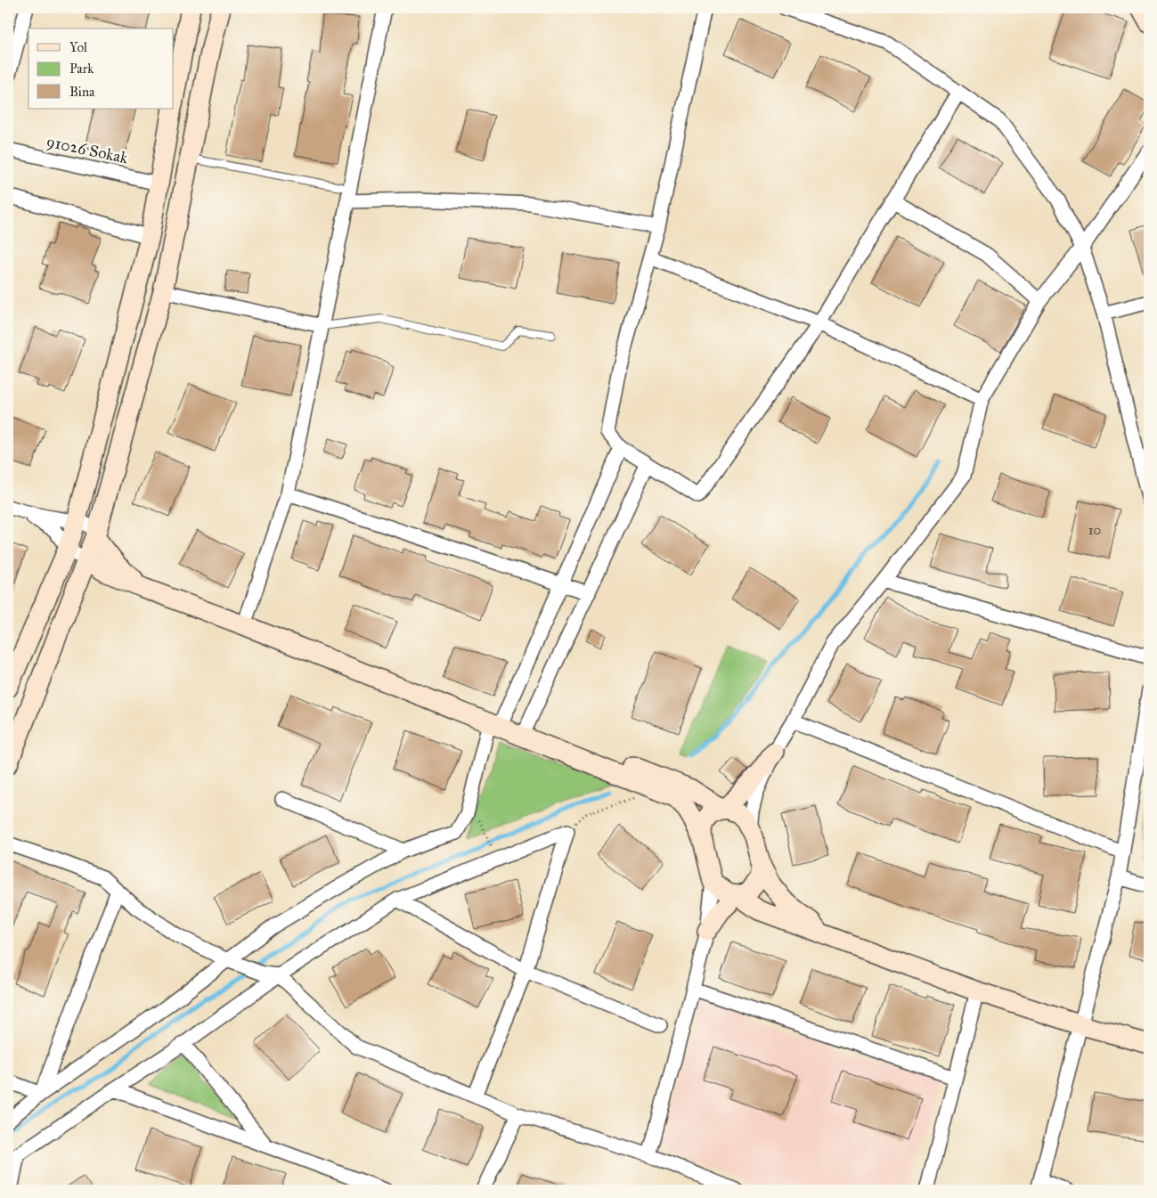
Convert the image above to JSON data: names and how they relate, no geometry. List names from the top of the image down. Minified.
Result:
{"streets":{"street":["91026 Sokak"]},"house_numbers":["10"],"legend":["Yol","Park","Bina"]}
